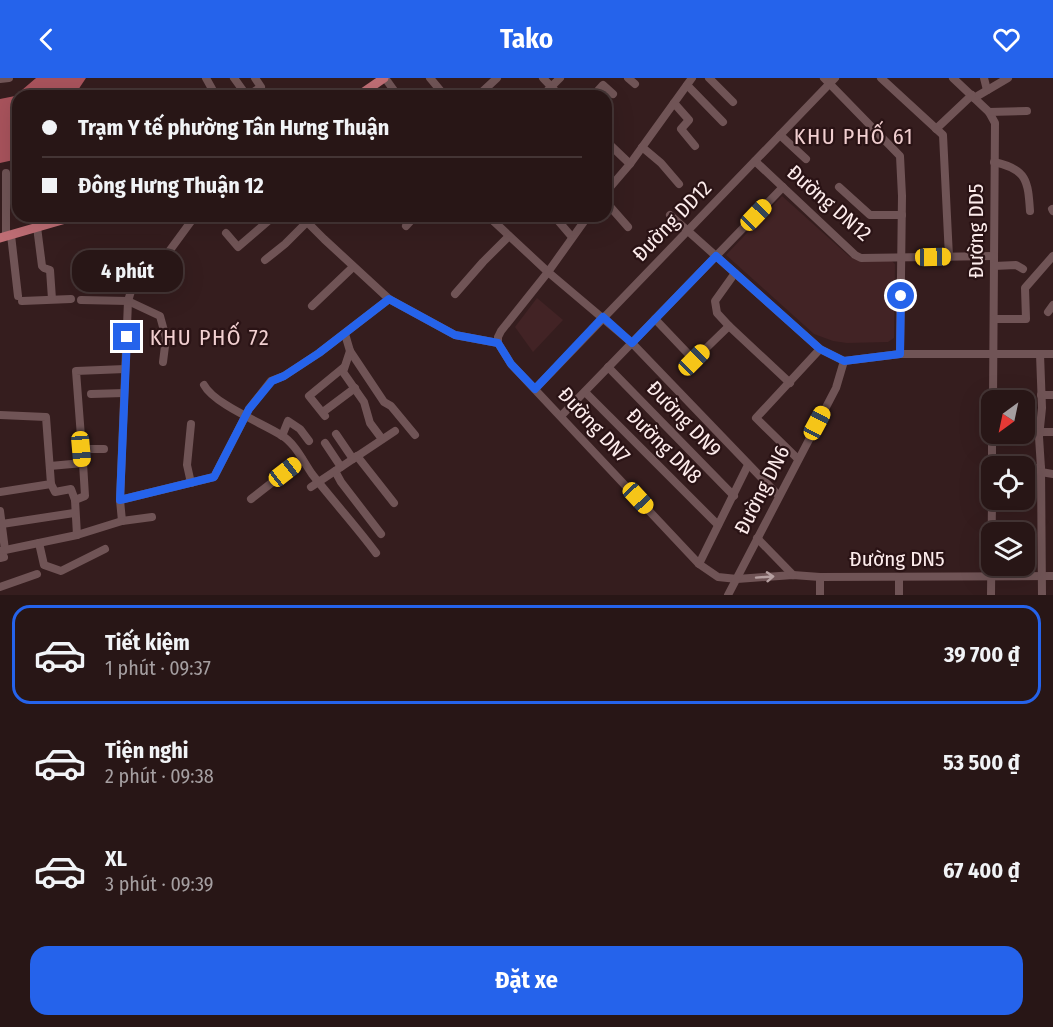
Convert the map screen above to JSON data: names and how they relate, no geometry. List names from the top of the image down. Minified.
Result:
{"streets":{"street":["Đường DN12","Đường DD12","Đường DD5","Đường DN9","Đường DN7","Đường DN8","Đường DN6","Đường DN5"]},"crossings":[["Đường DN12","Đường DD12"],["Đường DN12","Đường DD5"],["Đường DD12","Đường DN7"],["Đường DN7","Đường DN6"],["Đường DN7","Đường DN5"]],"districts":["KHU PHỐ 61","KHU PHỐ 72"],"north":"bottom left","page":{"header":"Tako","banner":["Trạm Y tế phường Tân Hưng Thuận","Đông Hưng Thuận 12"],"bubble":"4 phút","list":[{"name":"Tiết kiệm","note":"1 phút · 09:37","value":"39 700 ₫"},{"name":"Tiện nghi","note":"2 phút · 09:38","value":"53 500 ₫"},{"name":"XL","note":"3 phút · 09:39","value":"67 400 ₫"}],"buttons":"Đặt xe"}}
